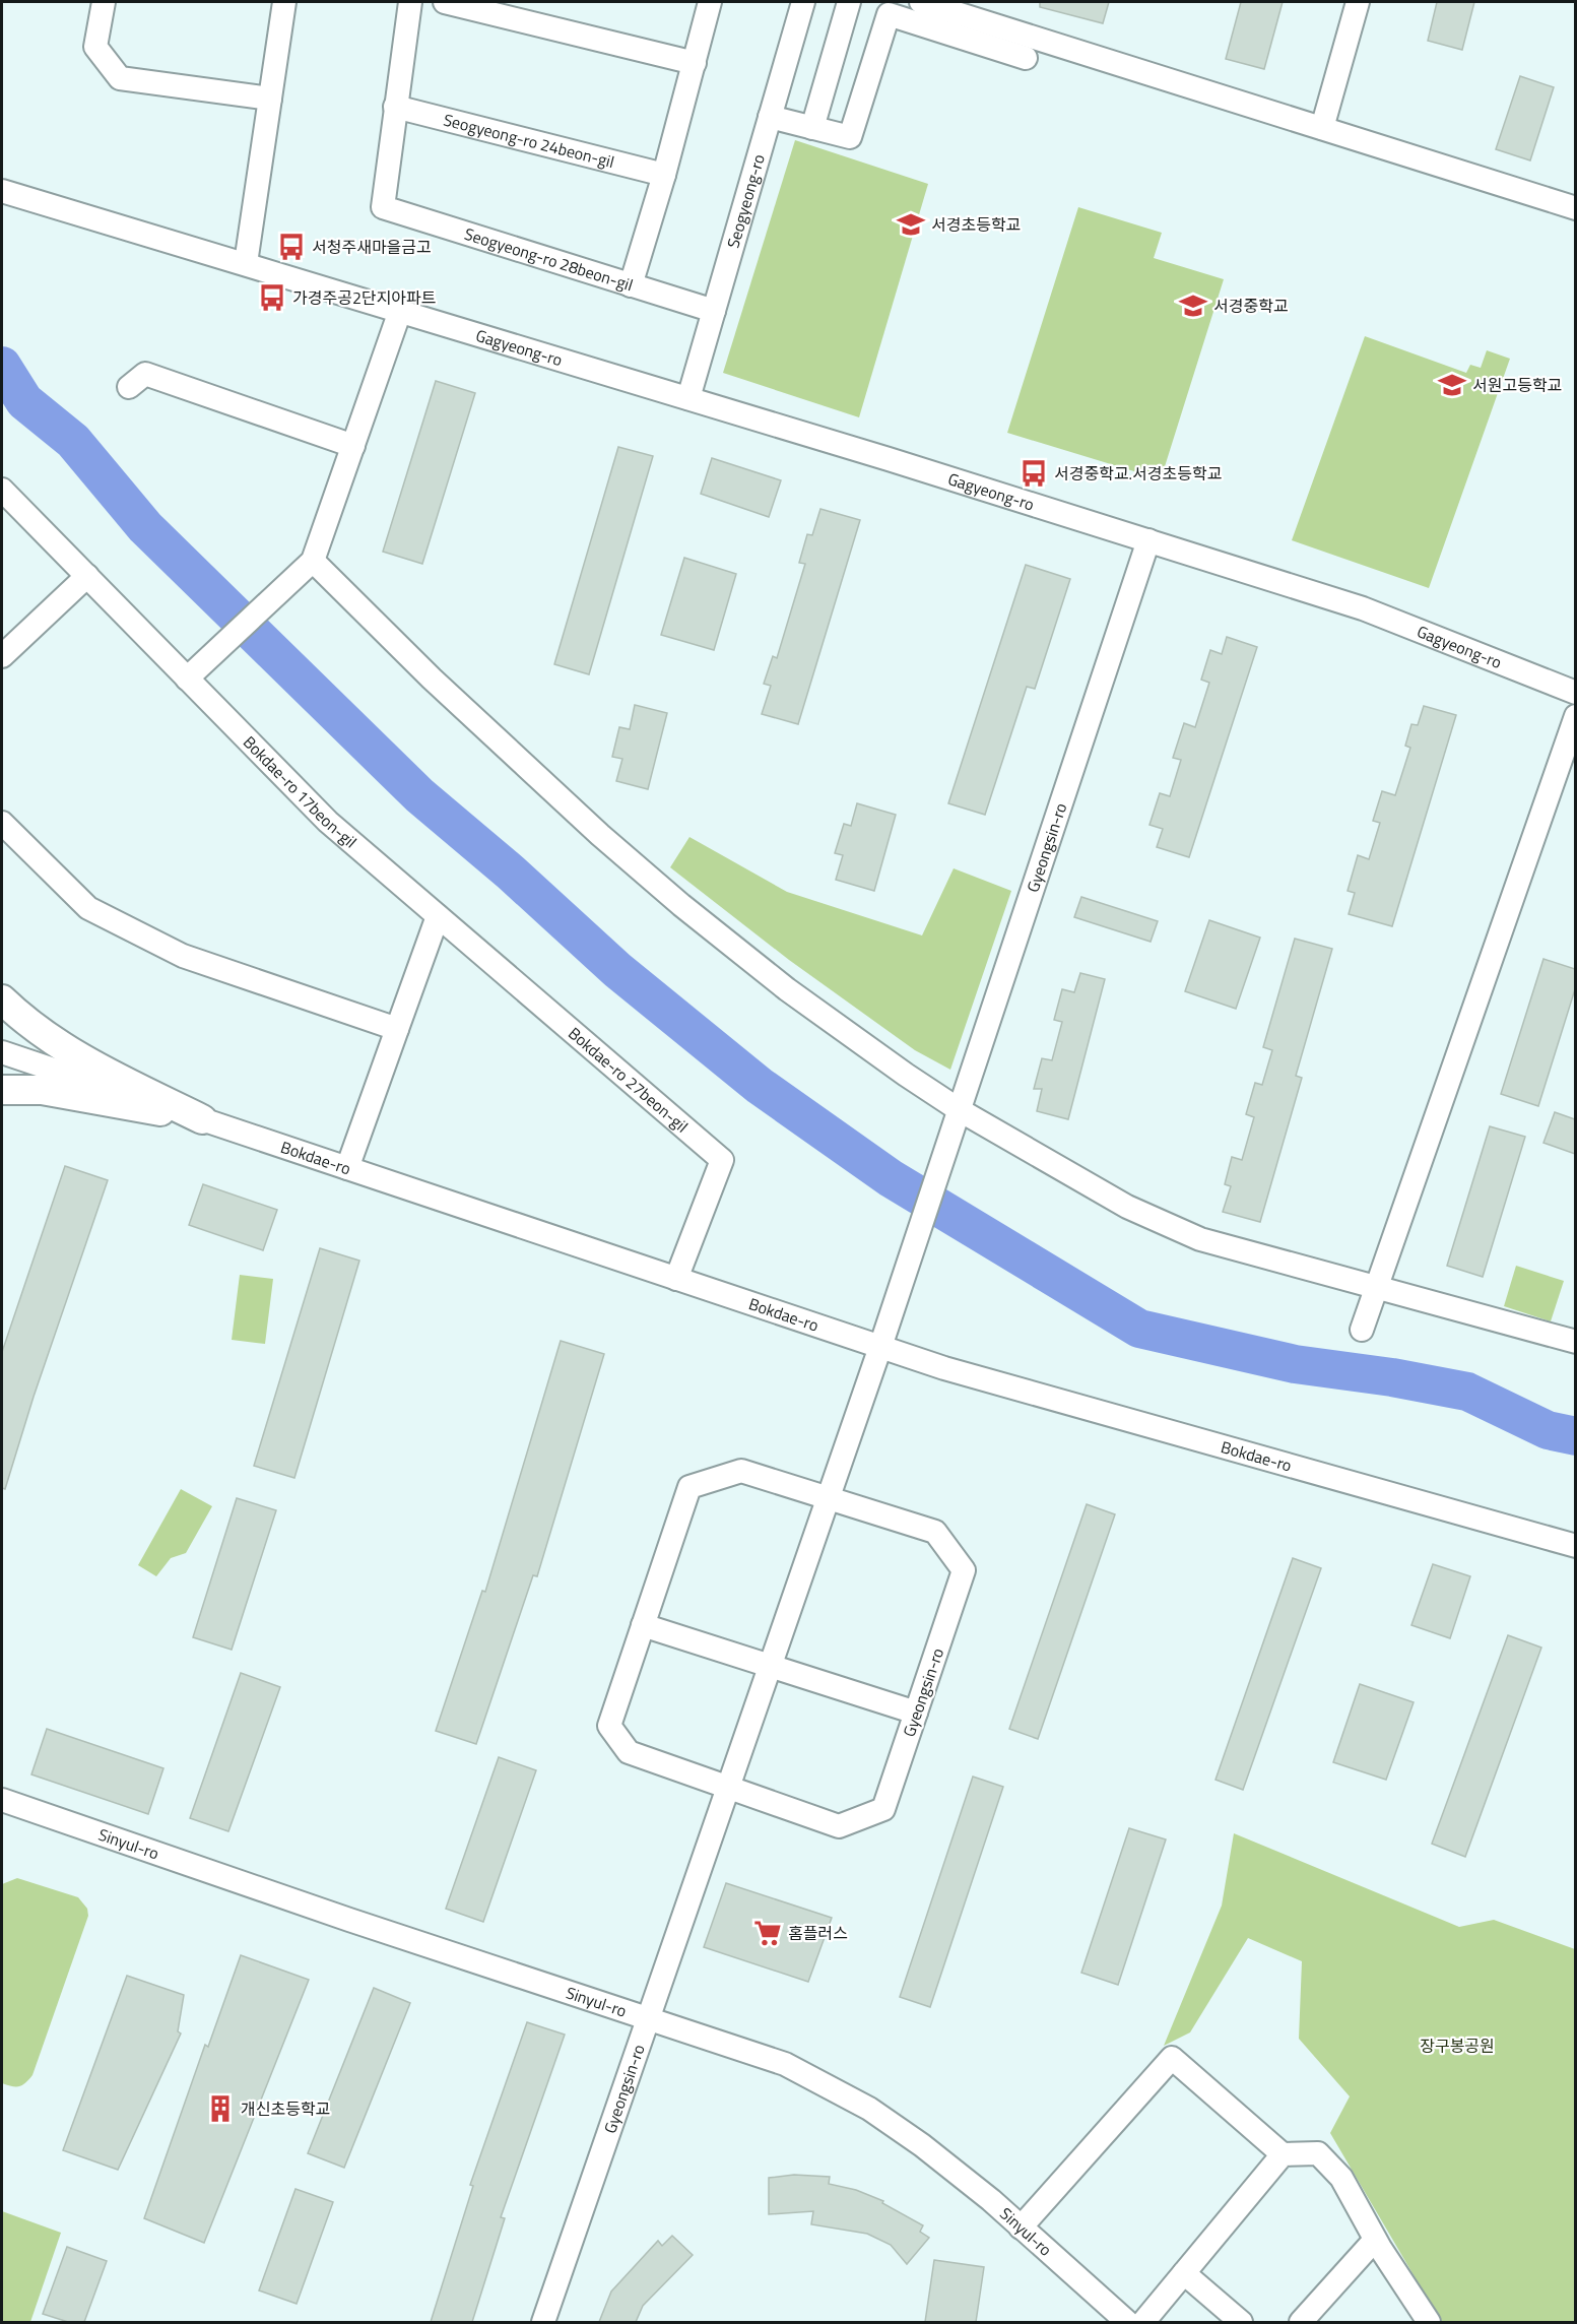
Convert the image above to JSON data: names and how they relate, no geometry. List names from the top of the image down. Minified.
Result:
{"streets":{"street":["Seogyeong-ro 24beon-gil","Seogyeong-ro","Seogyeong-ro 28beon-gil","Gagyeong-ro","Bokdae-ro 17beon-gil","Gyeongsin-ro","Bokdae-ro 27beon-gil","Bokdae-ro","Sinyul-ro"]},"crossings":[["Seogyeong-ro 24beon-gil","Seogyeong-ro 28beon-gil"],["Seogyeong-ro","Seogyeong-ro 28beon-gil"],["Seogyeong-ro","Gagyeong-ro"],["Gagyeong-ro","Gyeongsin-ro"],["Bokdae-ro 17beon-gil","Bokdae-ro 27beon-gil"],["Gyeongsin-ro","Bokdae-ro"],["Gyeongsin-ro","Sinyul-ro"],["Bokdae-ro 27beon-gil","Bokdae-ro"]],"parks":["장구봉공원"],"places":{"school or university":["서경초등학교","서경중학교","서원고등학교"],"bus stop":["서청주새마을금고","가경주공2단지아파트","서경중학교.서경초등학교"],"supermarket":["홈플러스"],"building":["개신초등학교"]}}
